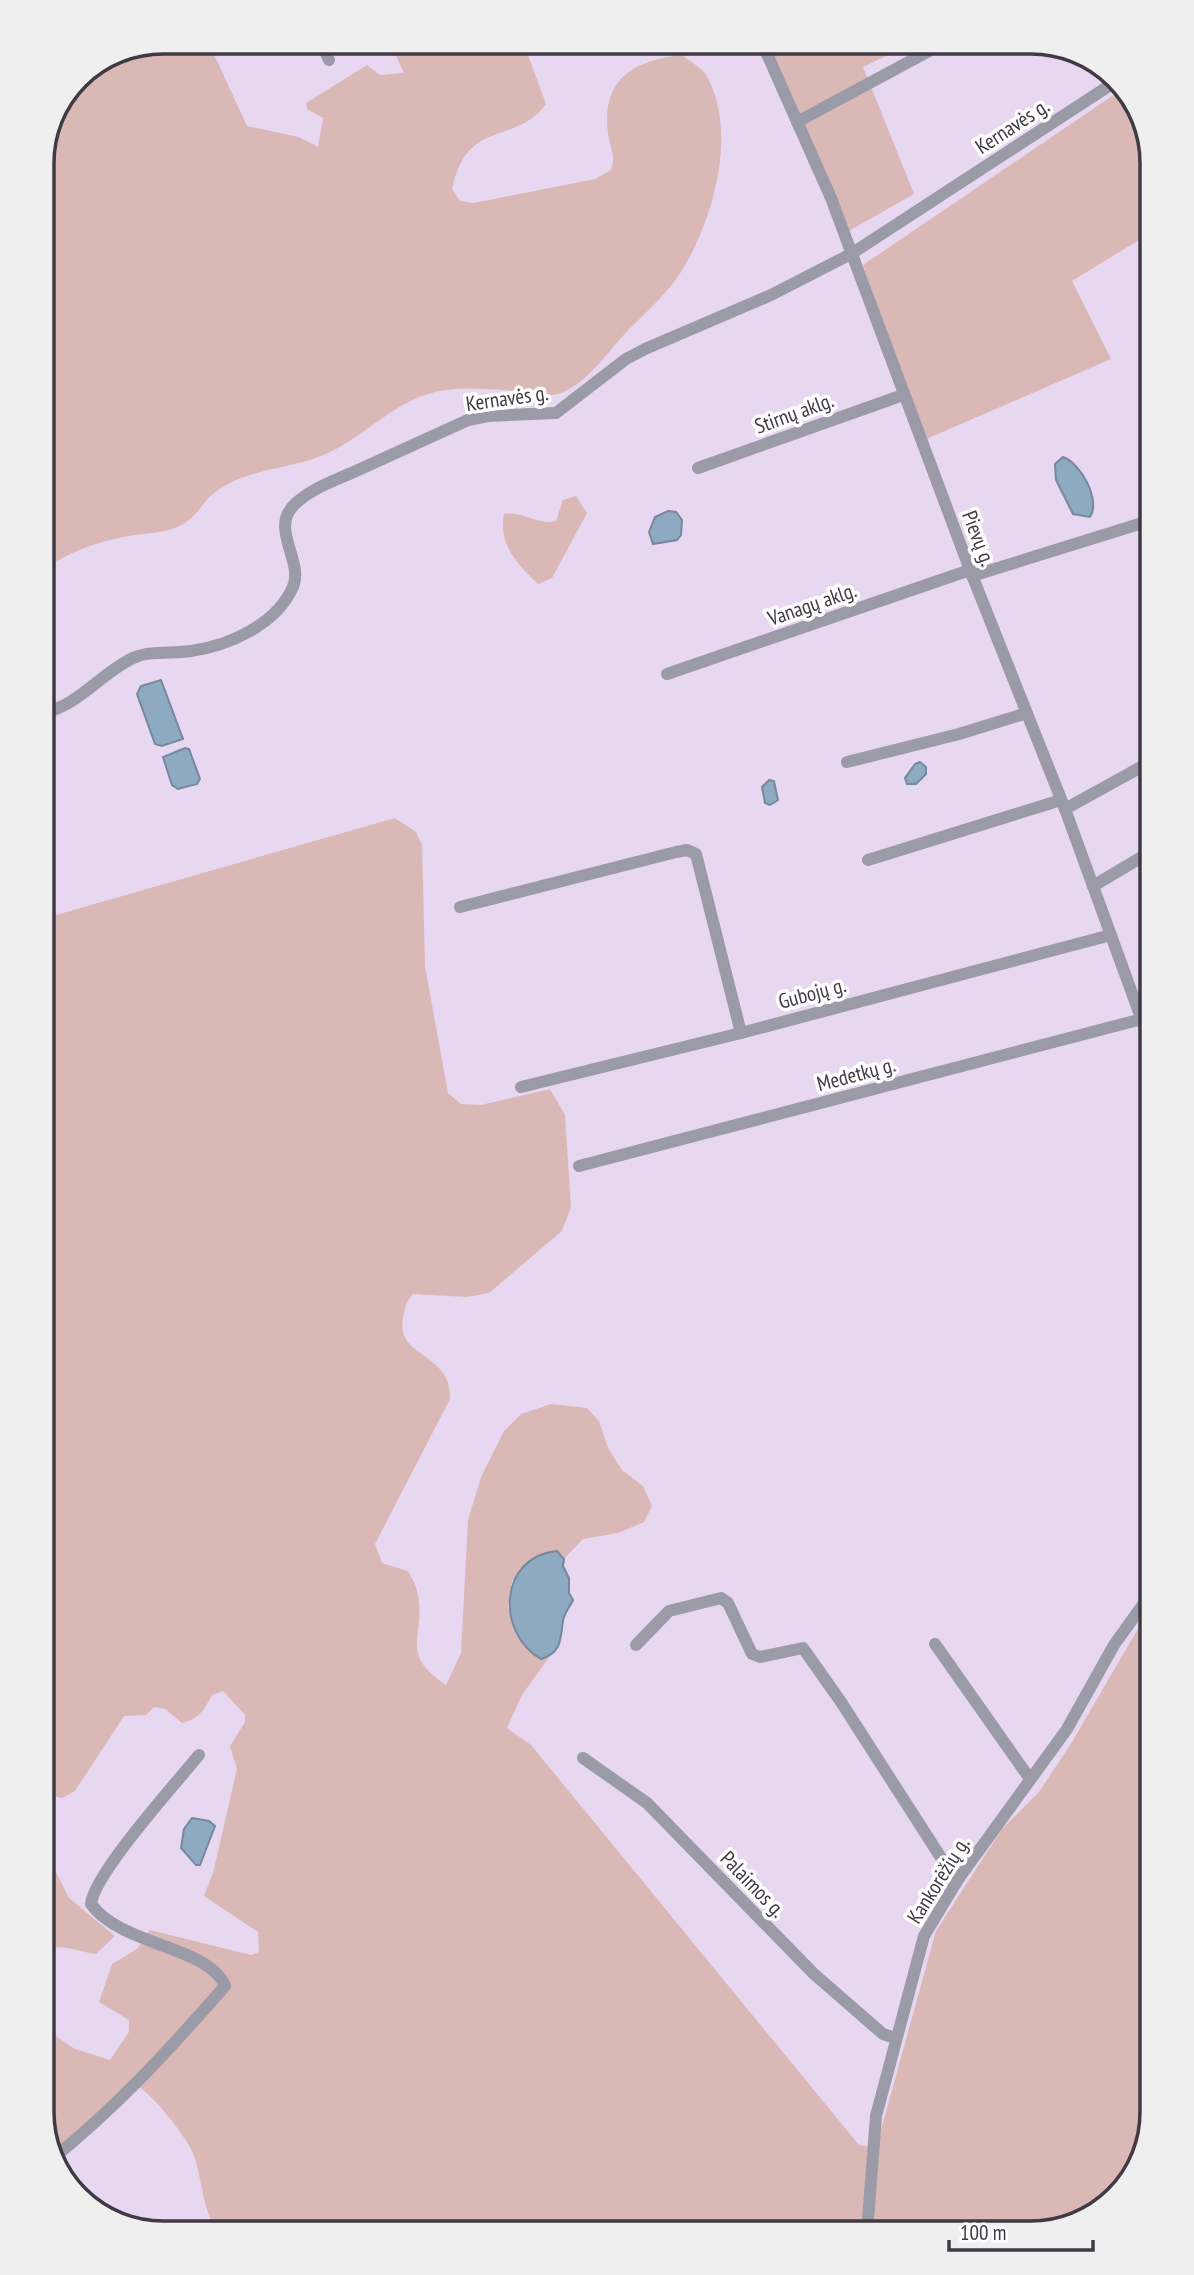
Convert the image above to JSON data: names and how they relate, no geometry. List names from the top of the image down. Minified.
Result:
{"streets":{"street":["Kernavės g.","Stirnų aklg.","Pievų g.","Vanagų aklg.","Gubojų g.","Medetkų g.","Kankorėžių g.","Palaimos g."]},"crossings":[["Kernavės g.","Pievų g."],["Stirnų aklg.","Pievų g."],["Pievų g.","Vanagų aklg."],["Pievų g.","Gubojų g."],["Kankorėžių g.","Palaimos g."]],"scale_bar":"100 m"}
